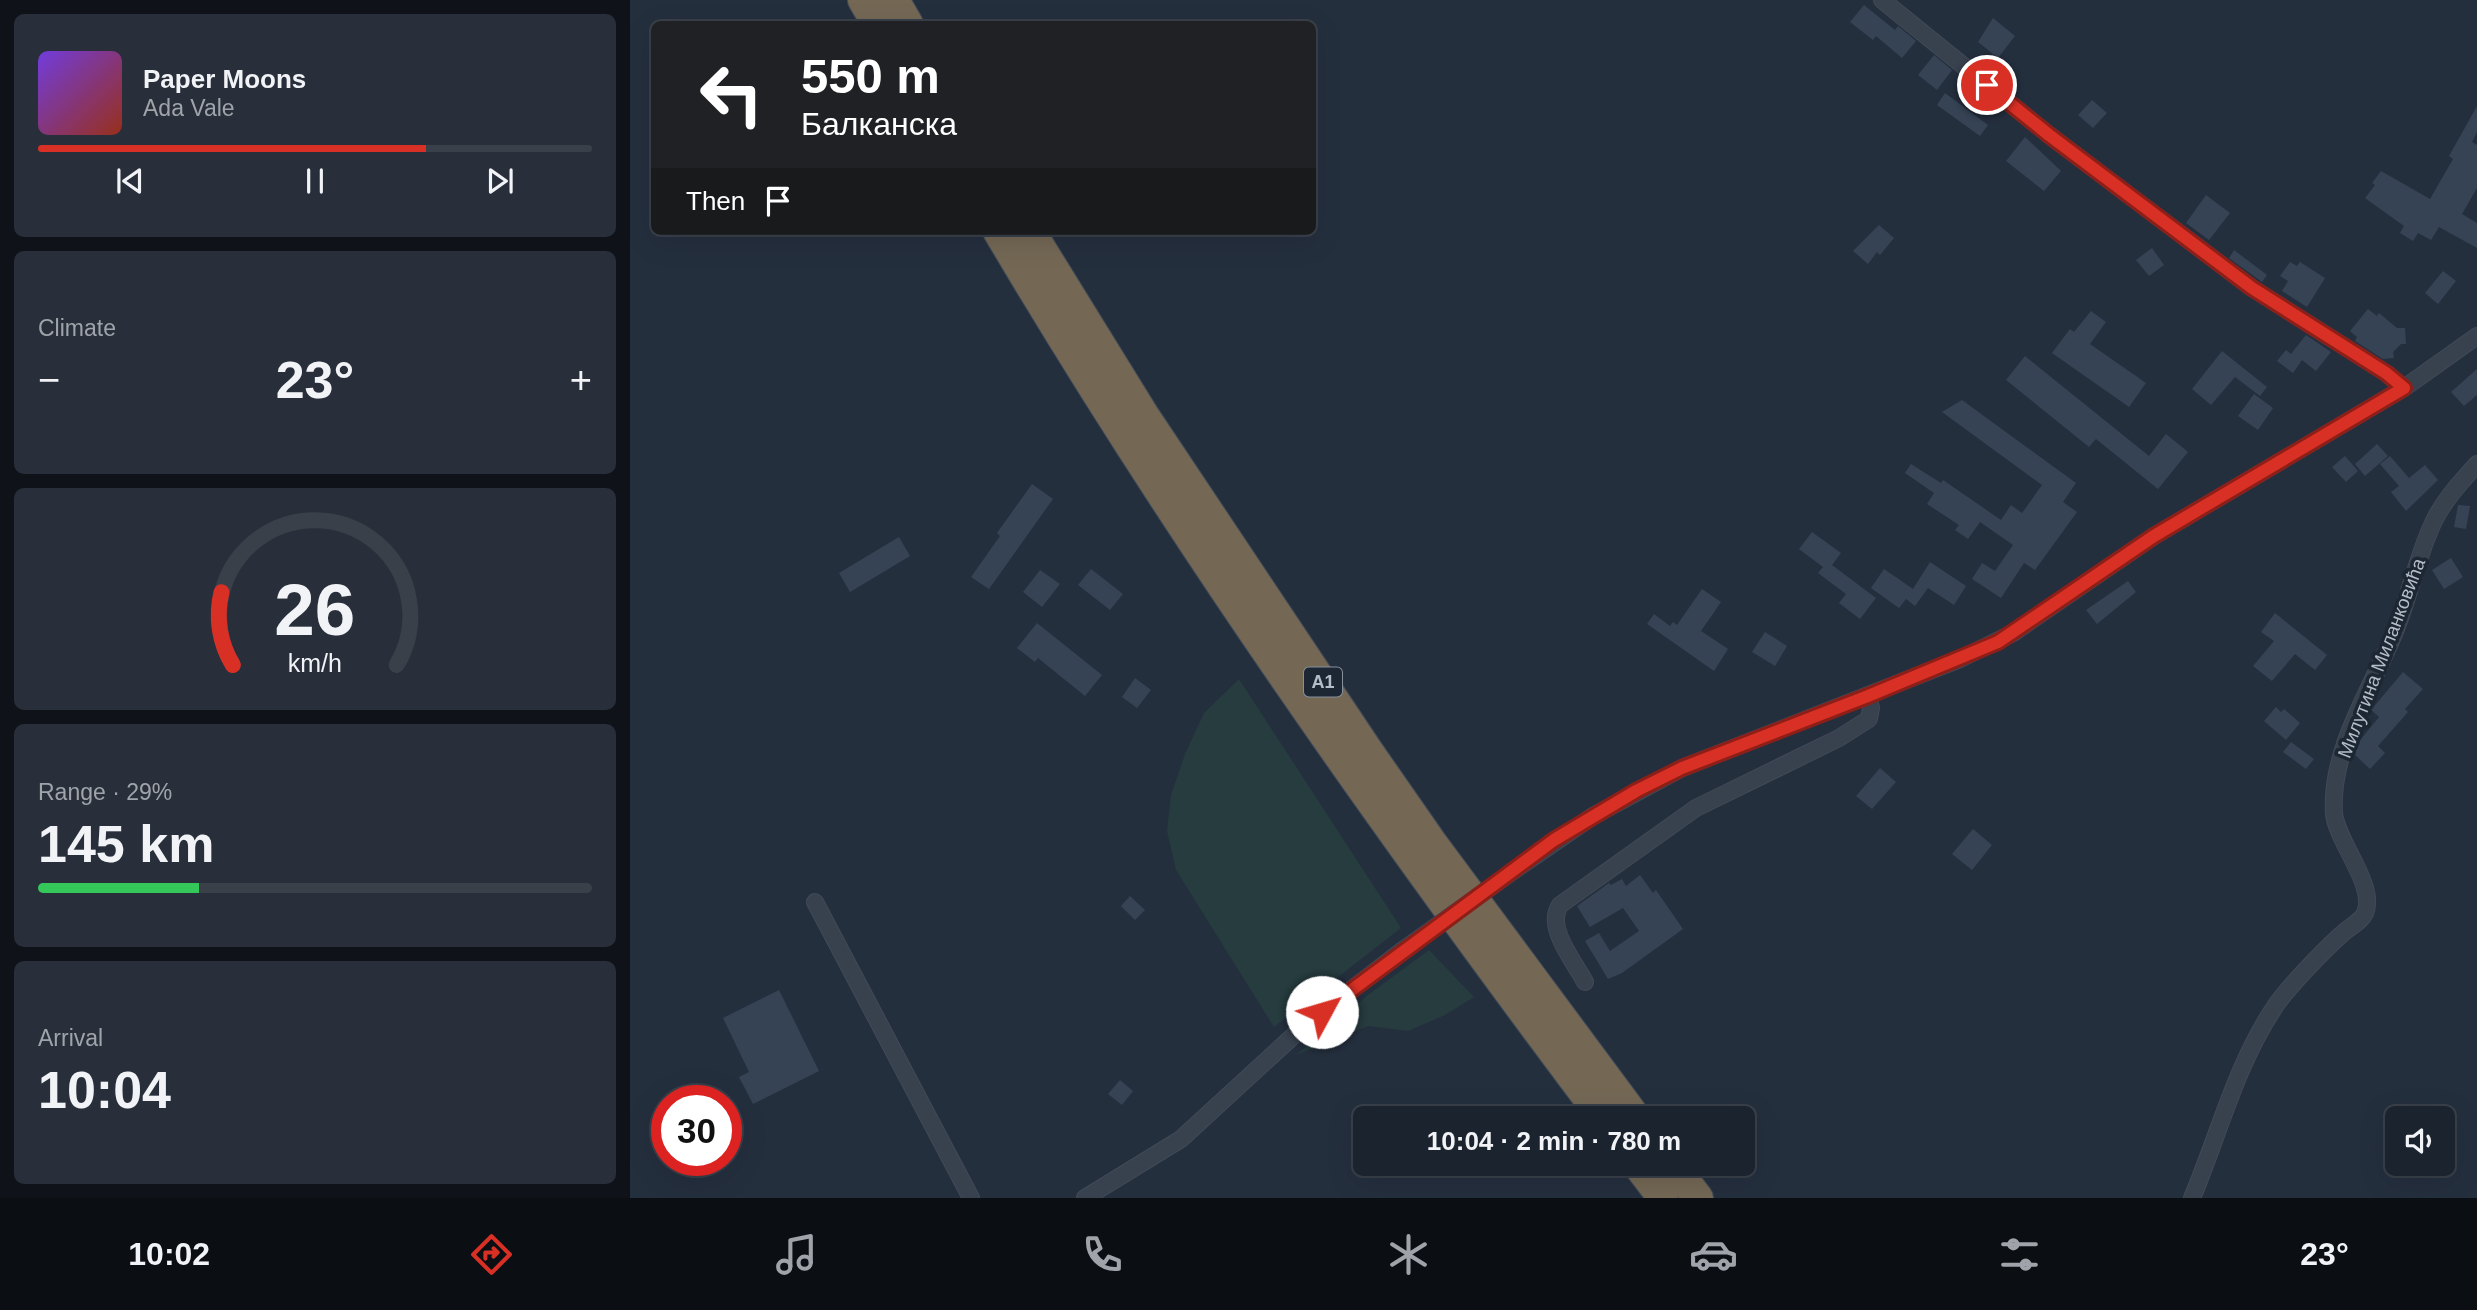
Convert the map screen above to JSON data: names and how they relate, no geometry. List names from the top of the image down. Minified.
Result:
{"streets":{"highway":["A1"],"street":["Милутина Миланковића"]},"page":{"turn":["550 m","Балканска"],"song":["Paper Moons","Ada Vale"],"then":"Then","tile":["Climate",["Range · 29%","145 km"],["Arrival","10:04"]],"heat":["−","23°","+"],"limit":"30","trip":"10:04 · 2 min · 780 m","tabs":["10:02","23°"],"gauge":["26","km/h"]}}
